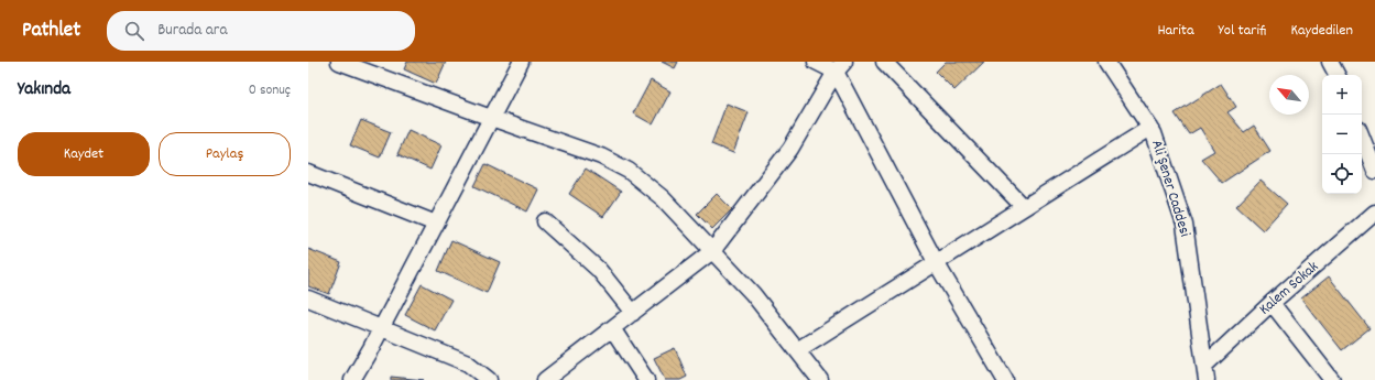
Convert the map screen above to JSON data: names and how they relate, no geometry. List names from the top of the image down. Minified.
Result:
{"streets":{"street":["Ali Şener Caddesi","Kalem Sokak"]},"crossings":[["Ali Şener Caddesi","Kalem Sokak"]],"north":"top left","page":{"header":"Pathlet","search":"Burada ara","nav":["Harita","Yol tarifi","Kaydedilen"],"heading":["Yakında","0 sonuç"],"map_buttons":["+","−"],"buttons":["Kaydet","Paylaş"]}}
